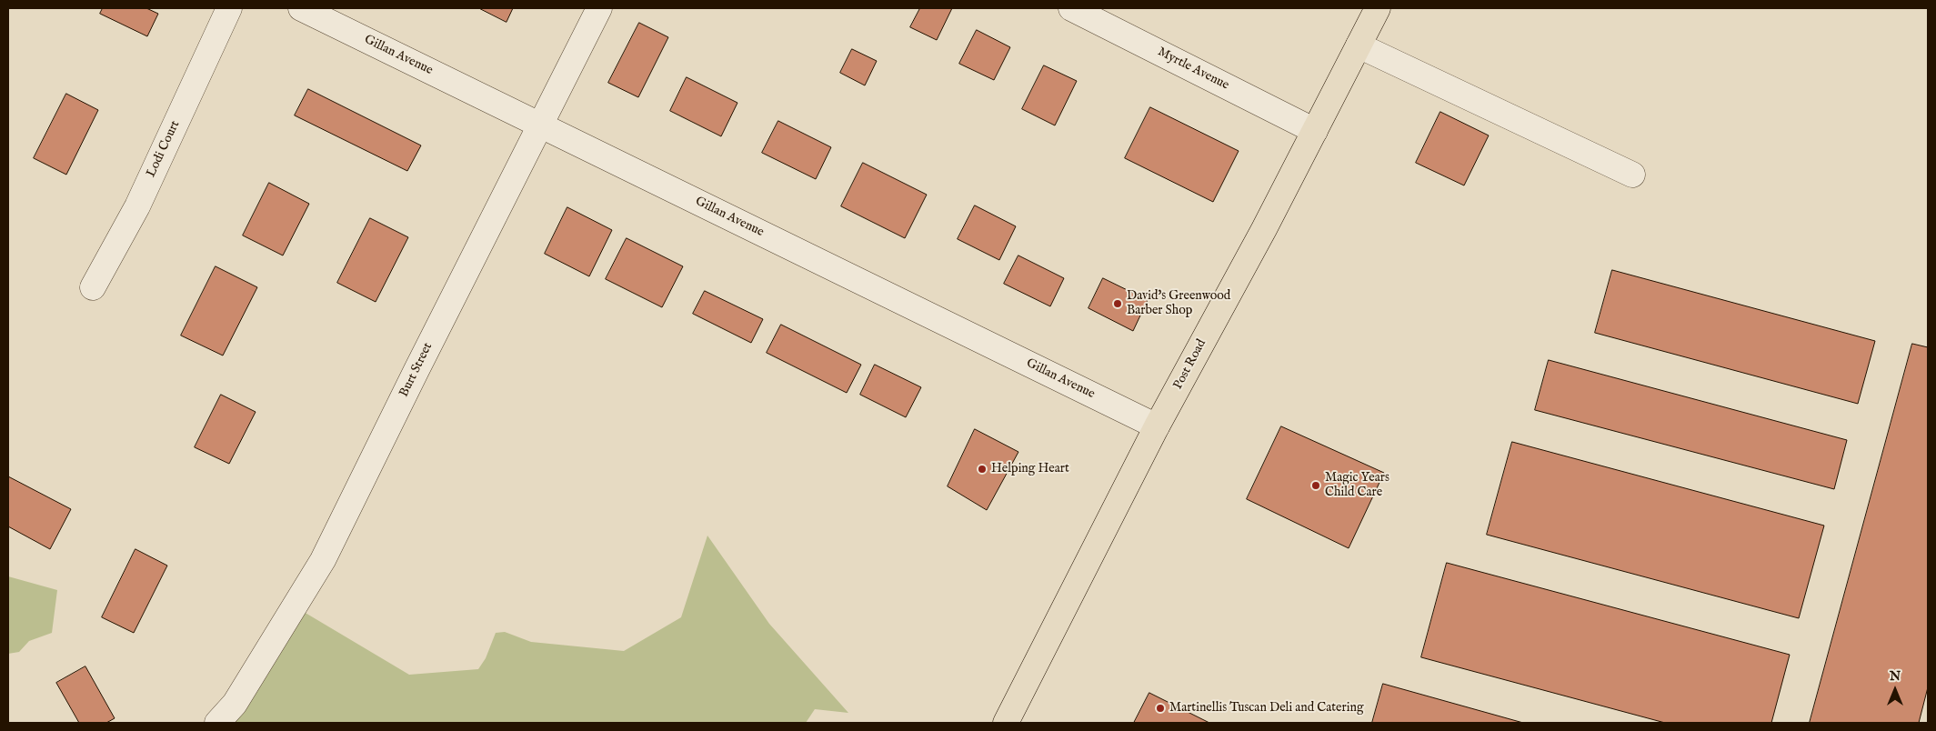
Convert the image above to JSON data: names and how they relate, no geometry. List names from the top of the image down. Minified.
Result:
{"streets":{"main road":["Post Road"],"street":["Gillan Avenue","Myrtle Avenue","Lodi Court","Burt Street"]},"crossings":[["Gillan Avenue","Post Road"],["Gillan Avenue","Burt Street"],["Myrtle Avenue","Post Road"]],"places":["David's Greenwood Barber Shop","Helping Heart","Magic Years Child Care","Martinellis Tuscan Deli and Catering"],"north":"top"}
